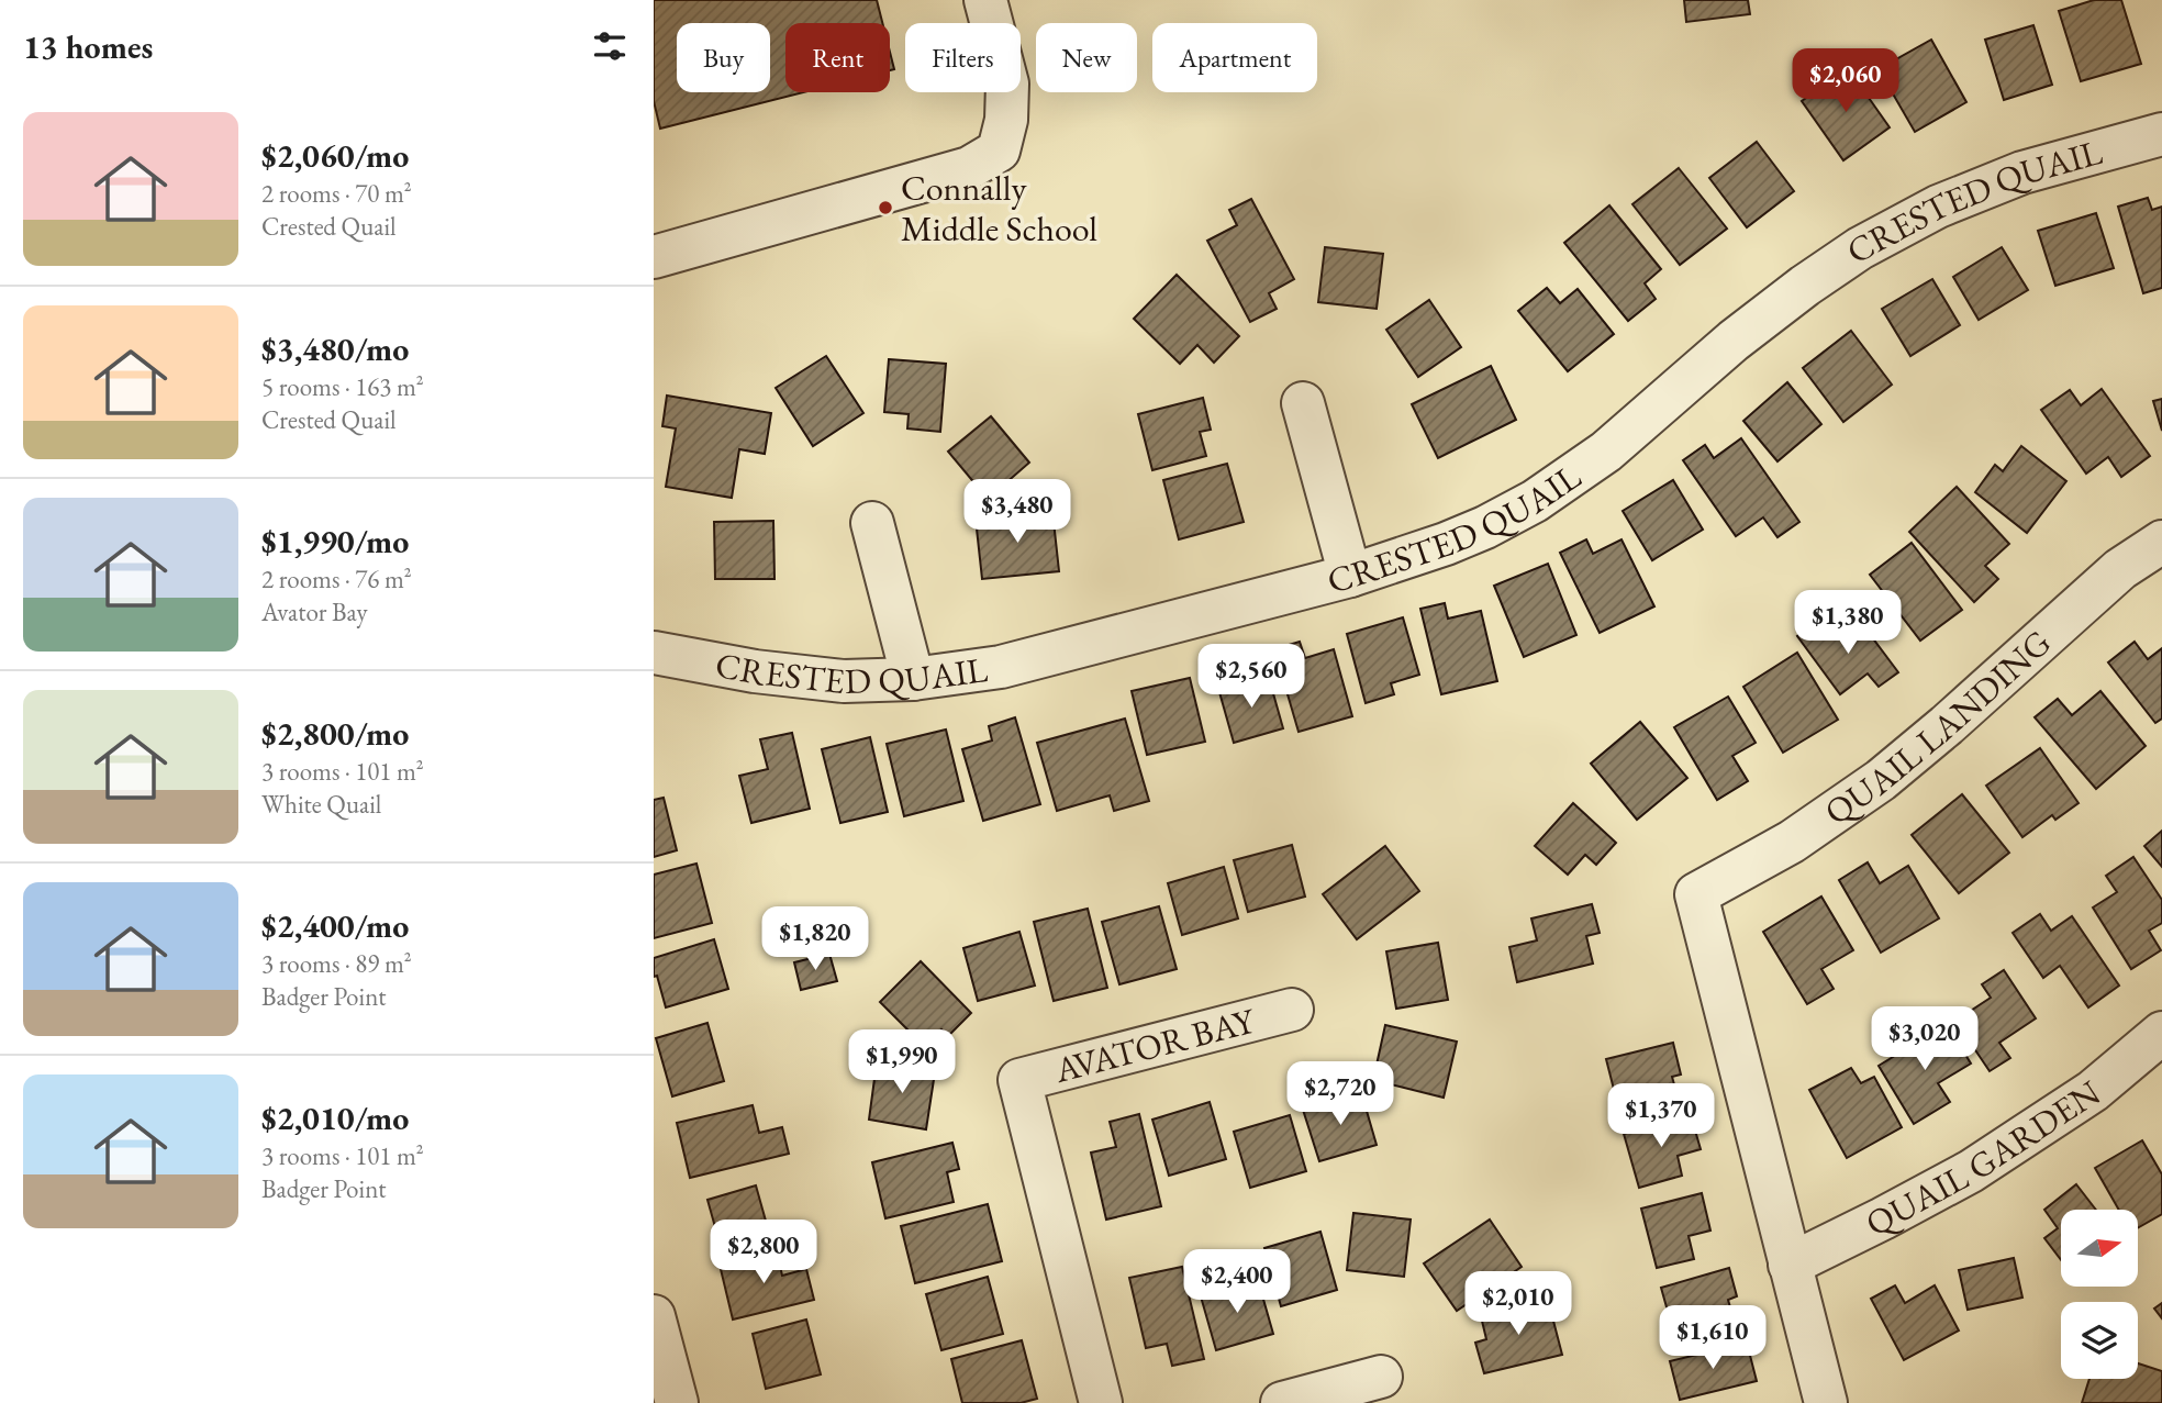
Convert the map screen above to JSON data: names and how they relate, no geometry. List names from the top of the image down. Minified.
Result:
{"streets":{"street":["CRESTED QUAIL","QUAIL LANDING","AVATOR BAY","QUAIL GARDEN"]},"crossings":[["QUAIL LANDING","QUAIL GARDEN"]],"places":["Connally Middle School"],"north":"right","page":{"heading":"13 homes","chip":["Buy","Rent","Filters","New","Apartment"],"price":["$2,060","$3,480","$1,380","$2,560","$1,820","$3,020","$1,990","$2,720","$1,370","$2,800","$2,400","$2,010","$1,610"],"list":[{"name":"$2,060/mo","note":"2 rooms · 70 m² · Crested Quail"},{"name":"$3,480/mo","note":"5 rooms · 163 m² · Crested Quail"},{"name":"$1,990/mo","note":"2 rooms · 76 m² · Avator Bay"},{"name":"$2,800/mo","note":"3 rooms · 101 m² · White Quail"},{"name":"$2,400/mo","note":"3 rooms · 89 m² · Badger Point"},{"name":"$2,010/mo","note":"3 rooms · 101 m² · Badger Point"}]}}
